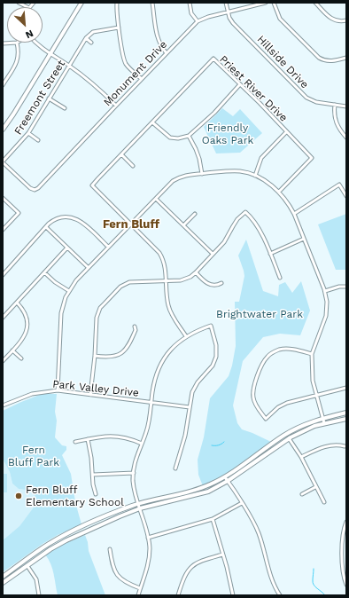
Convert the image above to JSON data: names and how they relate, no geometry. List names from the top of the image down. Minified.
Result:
{"streets":{"street":["Hillside Drive","Monument Drive","Priest River Drive","Freemont Street","Park Valley Drive"]},"crossings":[["Hillside Drive","Monument Drive"],["Monument Drive","Freemont Street"]],"districts":["Fern Bluff"],"parks":["Friendly Oaks Park","Brightwater Park","Fern Bluff Park"],"places":["Fern Bluff Elementary School"],"north":"bottom right"}
